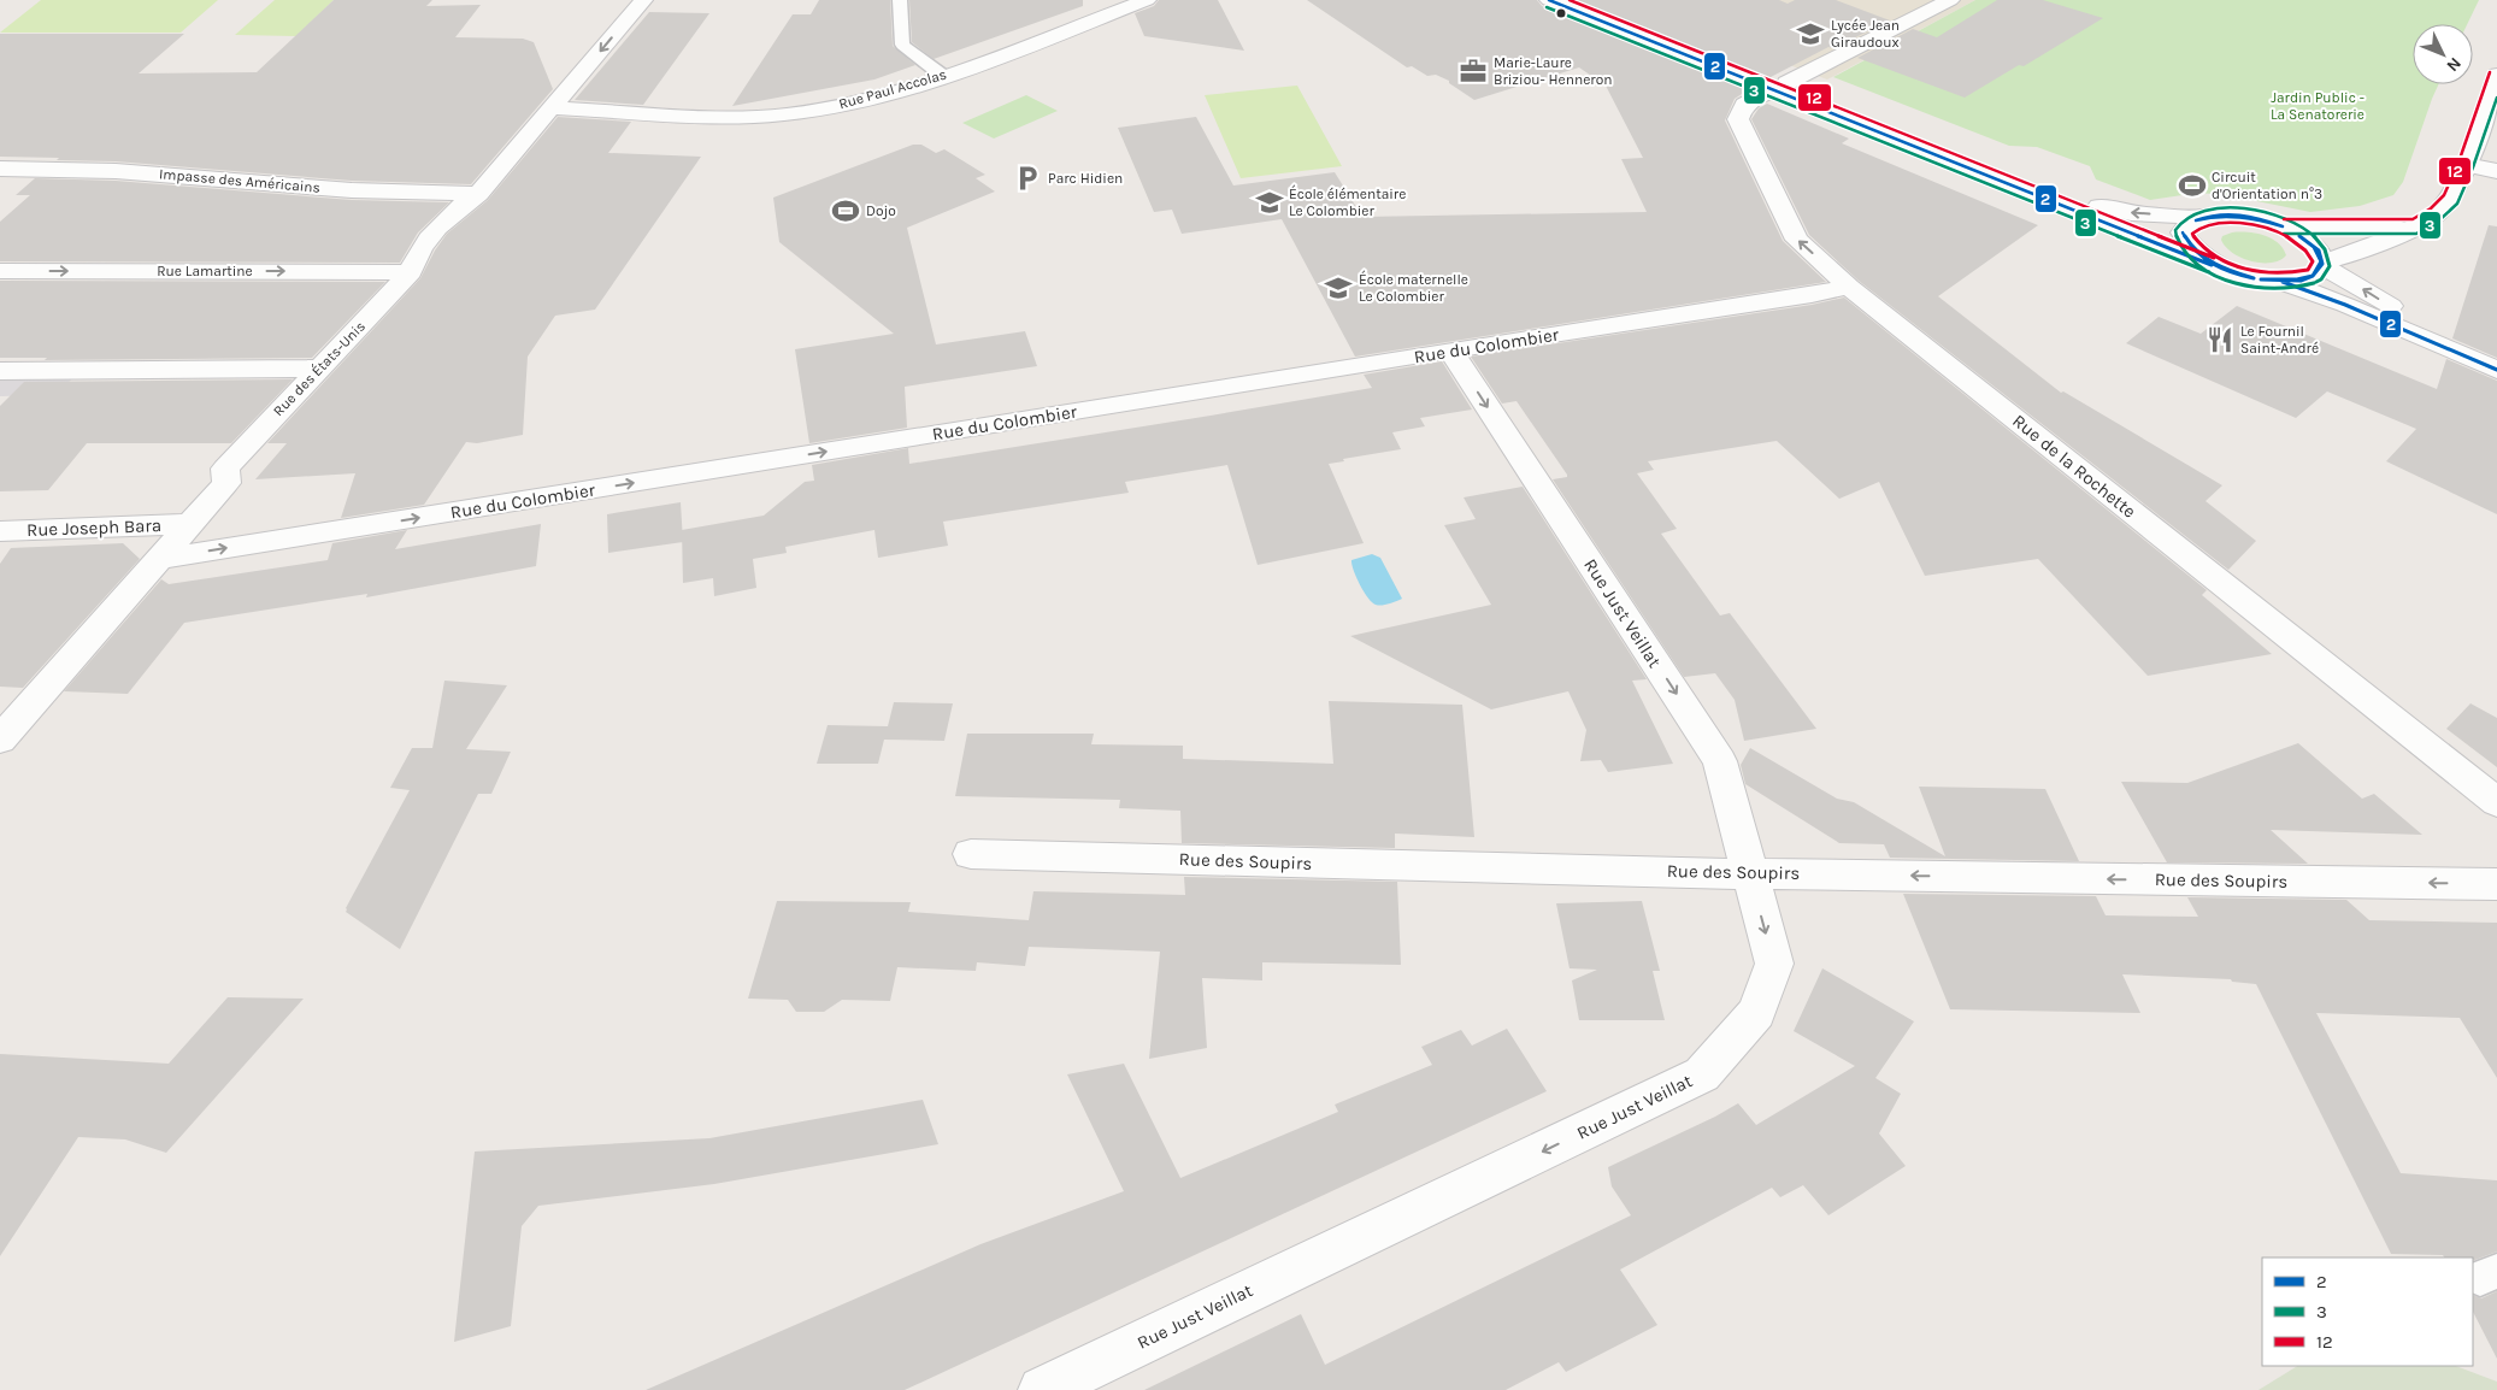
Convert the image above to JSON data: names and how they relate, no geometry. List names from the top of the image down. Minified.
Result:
{"streets":{"street":["Rue Paul Accolas","Impasse des Américains","Rue Lamartine","Rue du Colombier","Rue des États-Unis","Rue de la Rochette","Rue Joseph Bara","Rue Just Veillat","Rue des Soupirs"]},"crossings":[["Rue Paul Accolas","Rue des États-Unis"],["Impasse des Américains","Rue des États-Unis"],["Rue Lamartine","Rue des États-Unis"],["Rue du Colombier","Rue des États-Unis"],["Rue du Colombier","Rue de la Rochette"],["Rue du Colombier","Rue Just Veillat"],["Rue des États-Unis","Rue Joseph Bara"],["Rue Just Veillat","Rue des Soupirs"]],"one_way":["Rue du Colombier","Rue des Soupirs"],"parks":["Jardin Public - La Senatorerie"],"places":{"school or university":["Lycée Jean Giraudoux","École élémentaire Le Colombier","École maternelle Le Colombier"],"office":["Marie-Laure Briziou- Henneron"],"parking":["Parc Hidien"],"sports":["Circuit d'Orientation n°3","Dojo"],"restaurant":["Le Fournil Saint-André"]},"lines":["transit line 2","transit line 12","transit line 3"],"legend":["2","3","12"],"north":"bottom right"}
